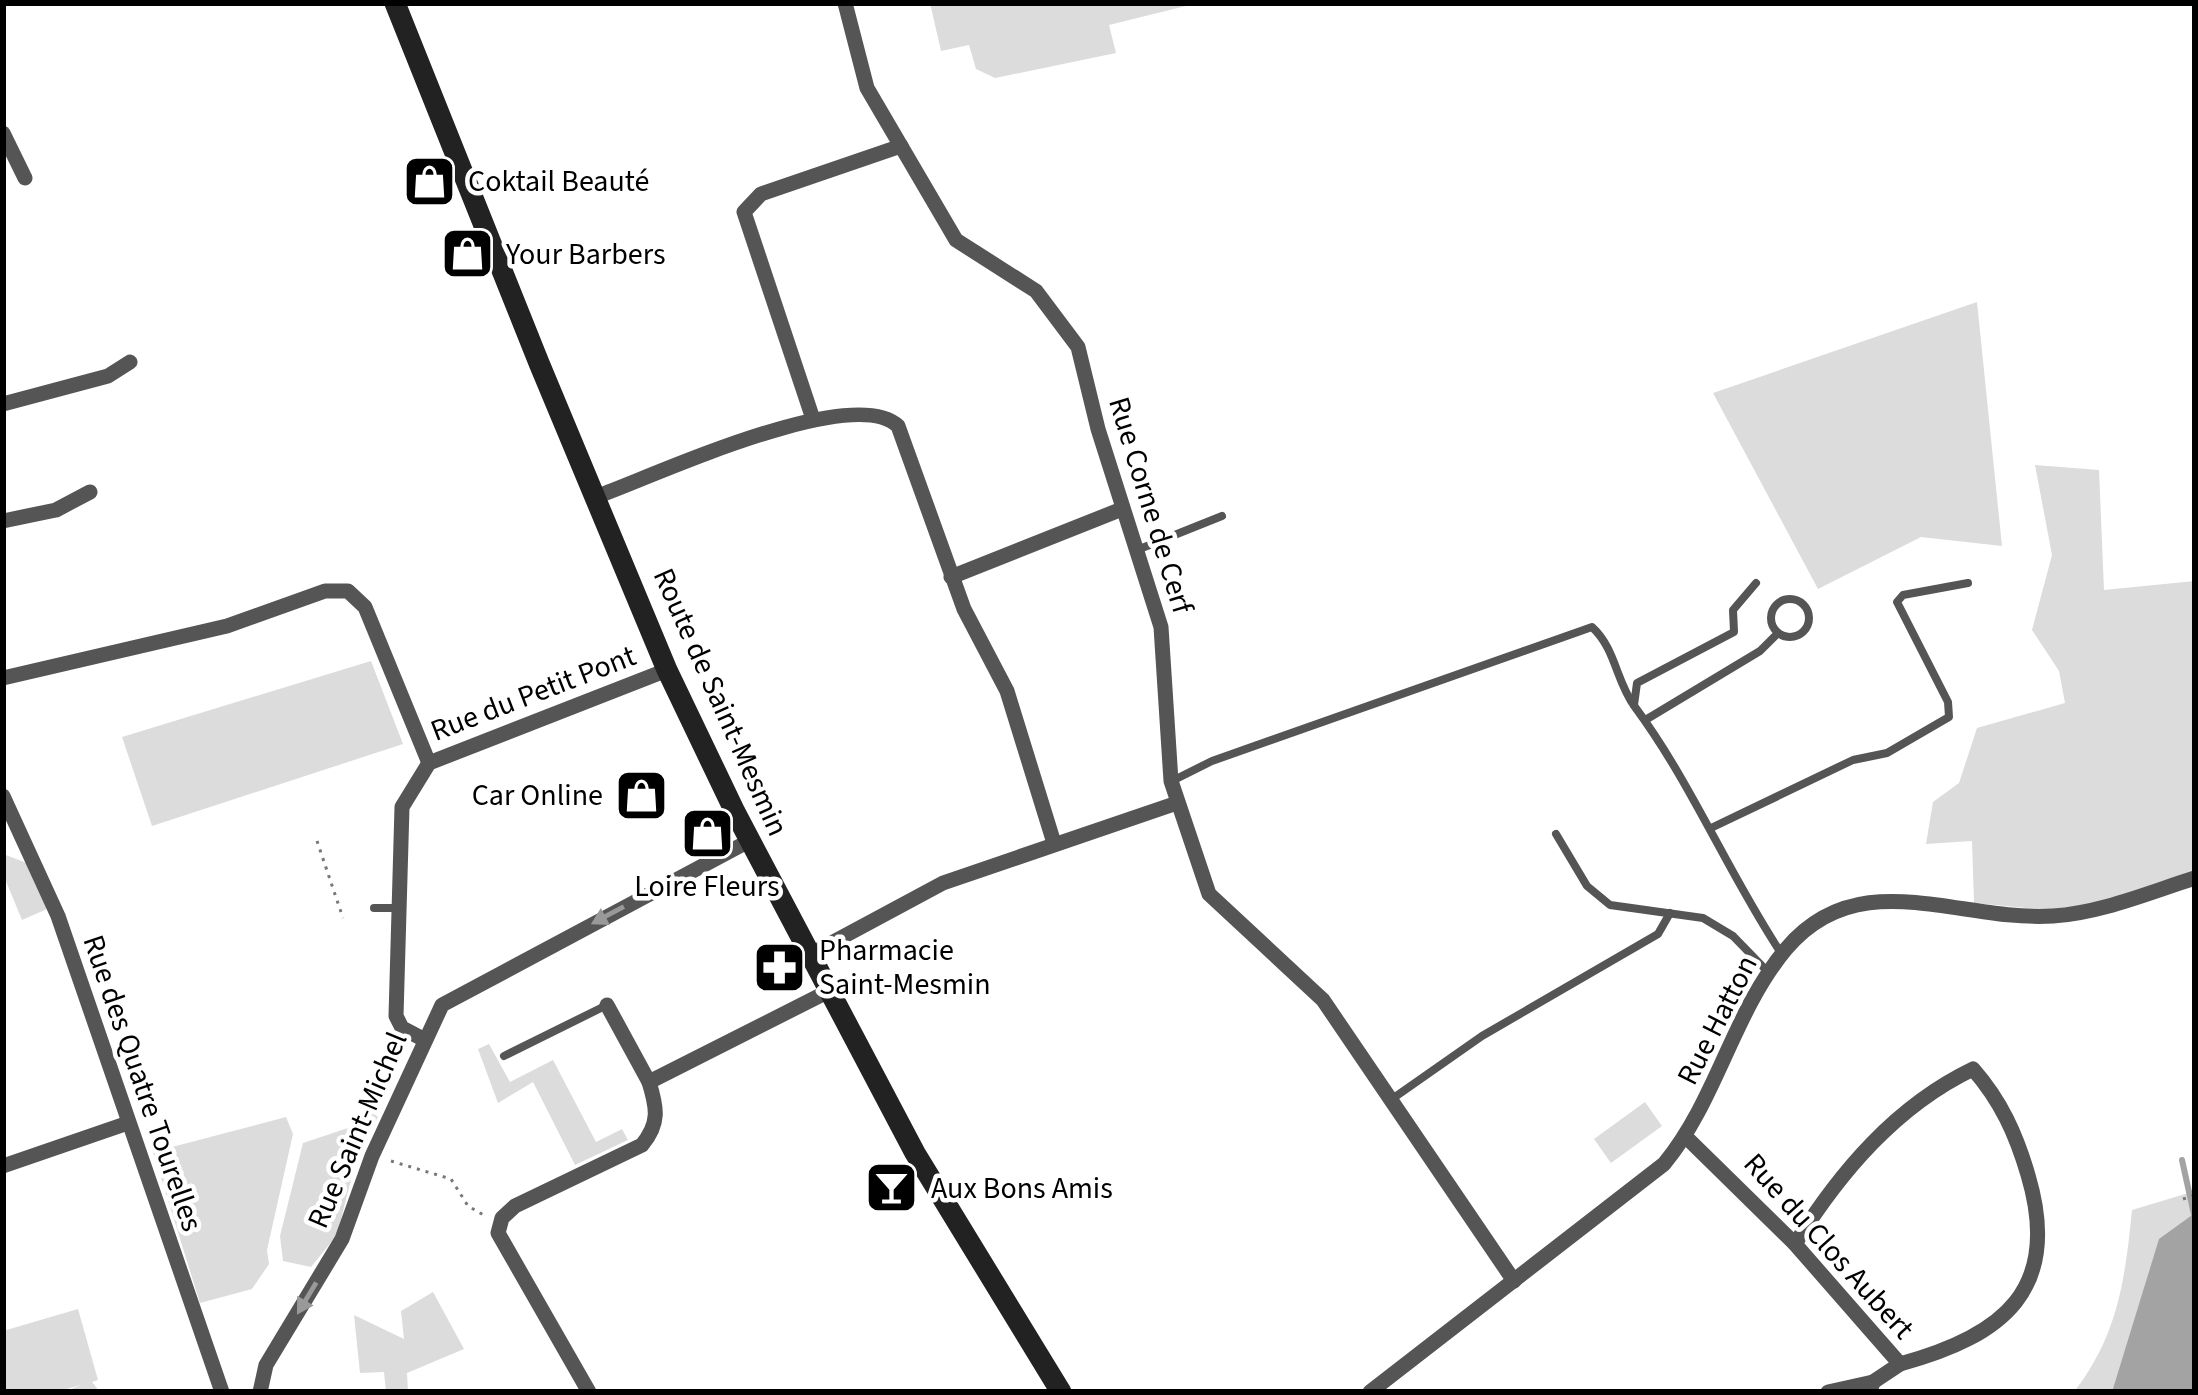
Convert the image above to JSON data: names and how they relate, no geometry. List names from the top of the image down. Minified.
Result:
{"streets":{"main road":["Route de Saint-Mesmin"],"street":["Rue Corne de Cerf","Rue du Petit Pont","Rue Hatton","Rue des Quatre Tourelles","Rue Saint-Michel","Rue du Clos Aubert"]},"crossings":[["Rue Corne de Cerf","Rue Hatton"],["Rue du Petit Pont","Route de Saint-Mesmin"],["Rue du Petit Pont","Rue Saint-Michel"],["Route de Saint-Mesmin","Rue Saint-Michel"],["Rue Hatton","Rue du Clos Aubert"]],"one_way":["Rue Saint-Michel"],"places":{"shop":["Coktail Beauté","Your Barbers","Car Online","Loire Fleurs"],"pharmacy":["Pharmacie Saint-Mesmin"],"bar":["Aux Bons Amis"]}}
